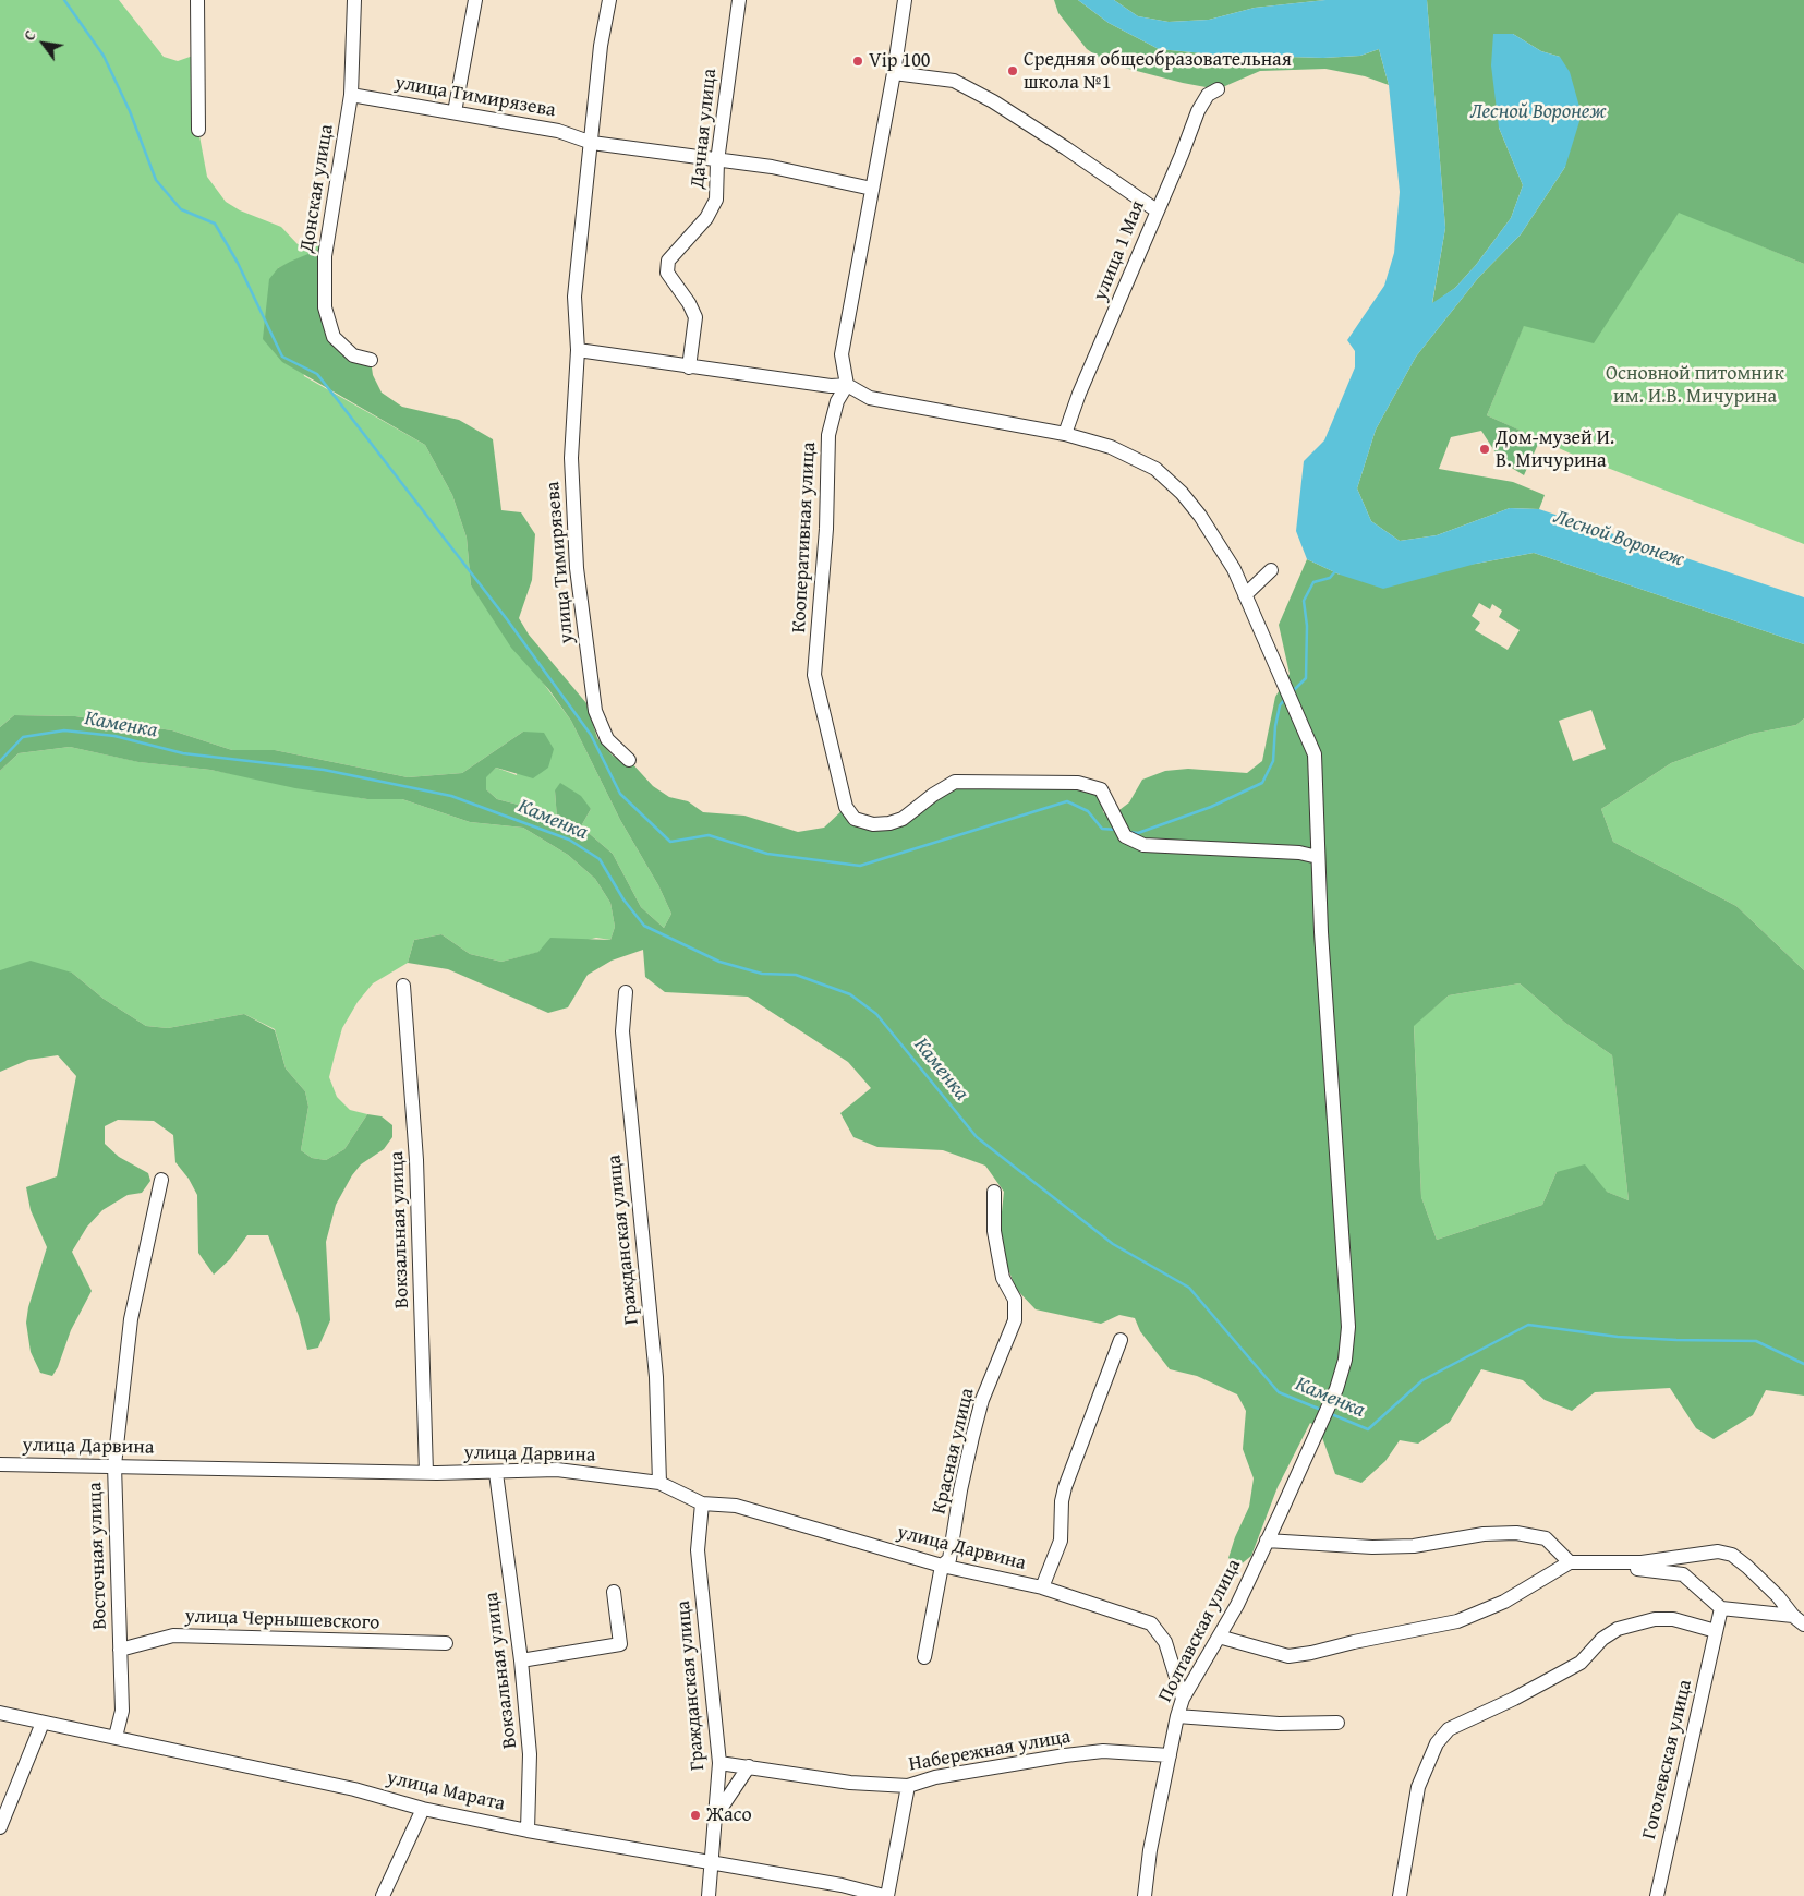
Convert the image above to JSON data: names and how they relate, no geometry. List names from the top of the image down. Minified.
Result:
{"streets":{"street":["улица Тимирязева","Дачная улица","Донская улица","улица 1 Мая","Кооперативная улица","Вокзальная улица","Гражданская улица","улица Дарвина","Красная улица","Восточная улица","улица Чернышевского","Полтавская улица","Набережная улица","Гоголевская улица","улица Марата"]},"crossings":[["улица Тимирязева","Донская улица"],["Кооперативная улица","Полтавская улица"],["Вокзальная улица","улица Дарвина"],["Вокзальная улица","улица Марата"],["Гражданская улица","улица Дарвина"],["Гражданская улица","Набережная улица"],["Гражданская улица","улица Марата"],["улица Дарвина","Красная улица"],["улица Дарвина","Восточная улица"],["улица Дарвина","Полтавская улица"],["Восточная улица","улица Чернышевского"],["Восточная улица","улица Марата"],["Полтавская улица","Набережная улица"]],"water":["Лесной Воронеж","Каменка"],"parks":["Основной питомник им. И.В. Мичурина"],"places":["Vip 100","Средняя общеобразовательная школа №1","Дом-музей И. В. Мичурина","Жасо"],"north":"top left"}
